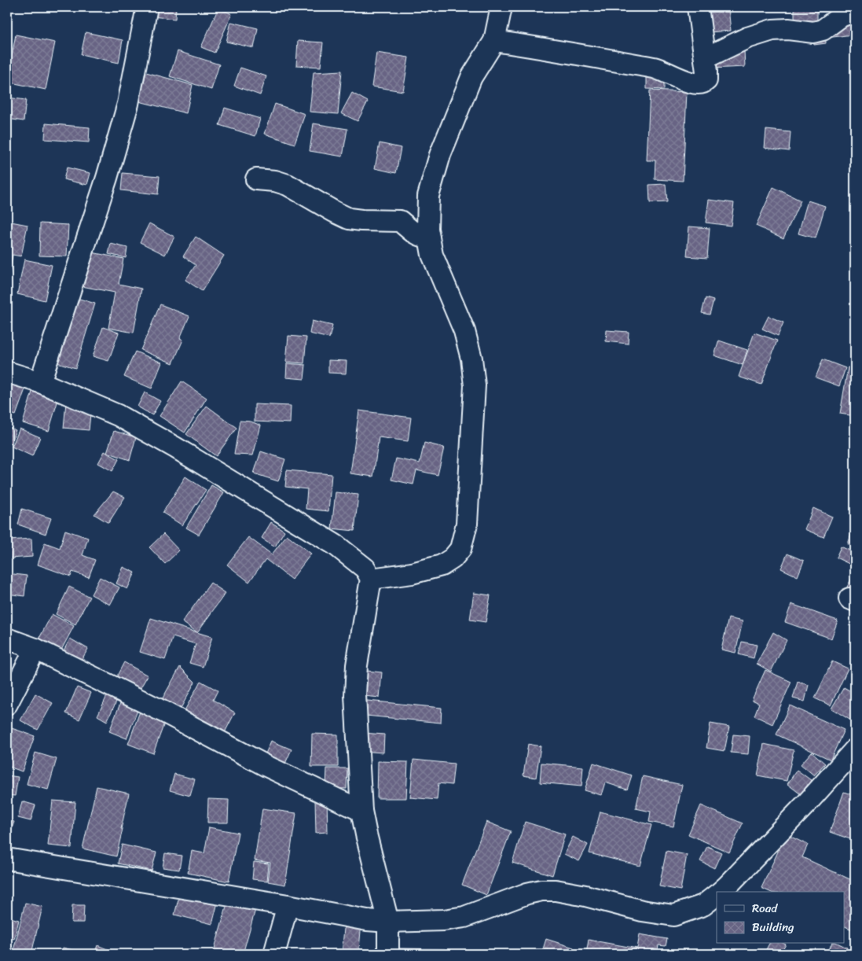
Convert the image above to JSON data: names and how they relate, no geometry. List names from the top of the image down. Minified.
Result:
{"legend":["Road","Building"]}
